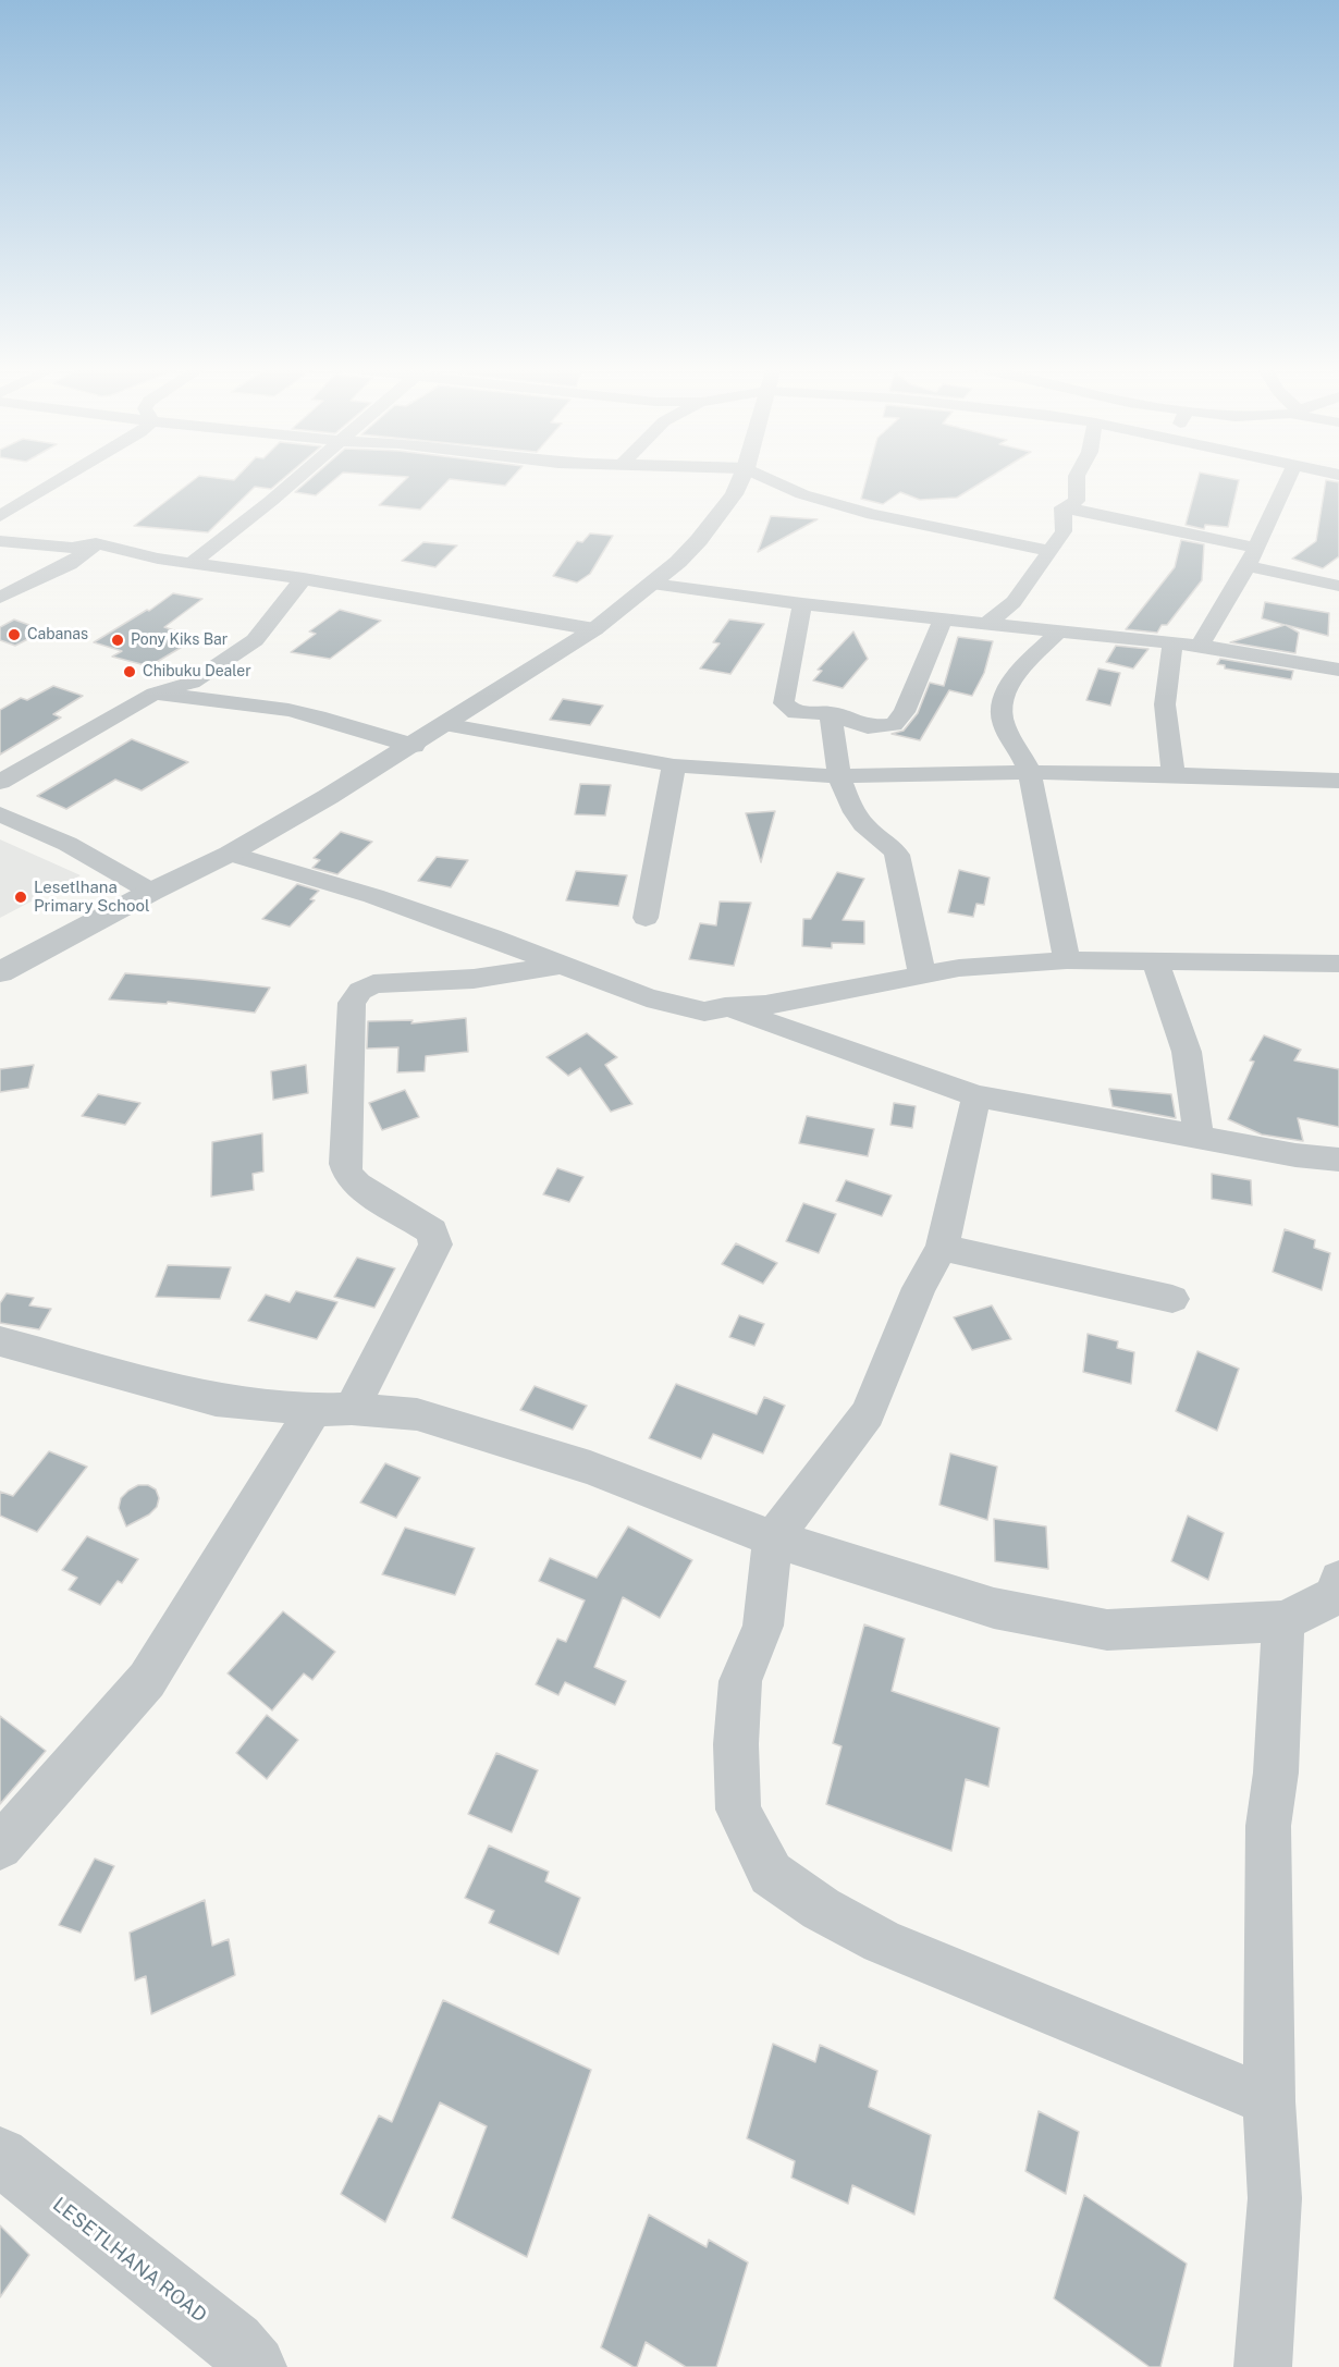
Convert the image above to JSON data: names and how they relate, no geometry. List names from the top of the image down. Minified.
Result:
{"streets":{"street":["LESETLHANA ROAD"]},"places":["Cabanas","Pony Kiks Bar","Chibuku Dealer","Lesetlhana Primary School"]}
